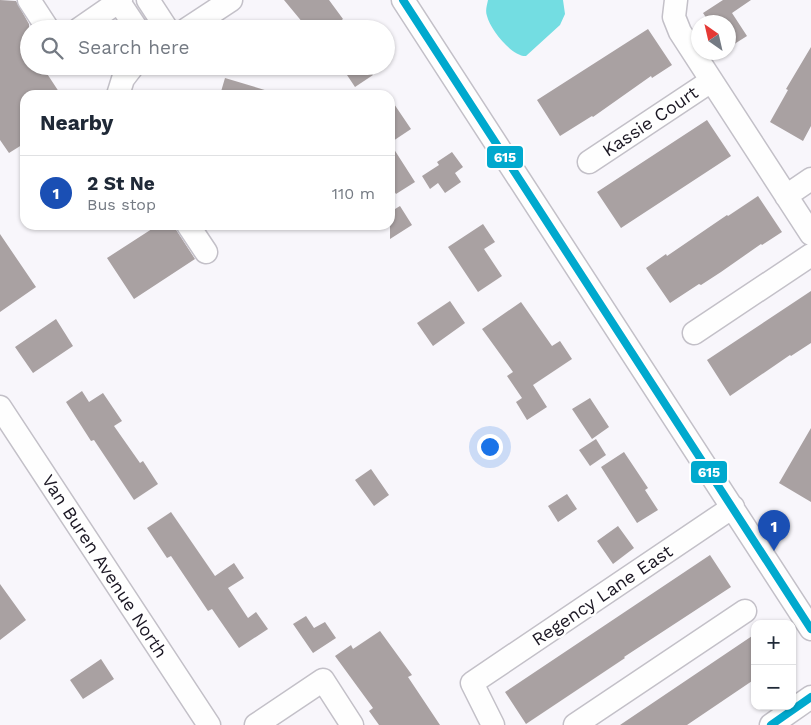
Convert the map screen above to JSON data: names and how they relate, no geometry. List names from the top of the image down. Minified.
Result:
{"streets":{"street":["Kassie Court","Van Buren Avenue North","Regency Lane East"]},"lines":["transit line 615"],"north":"top left","page":{"search":"Search here","heading":"Nearby","list":[{"mark":"1","name":"2 St Ne","note":"Bus stop","value":"110 m"}],"pins":"1","map_buttons":["+","−"]}}
